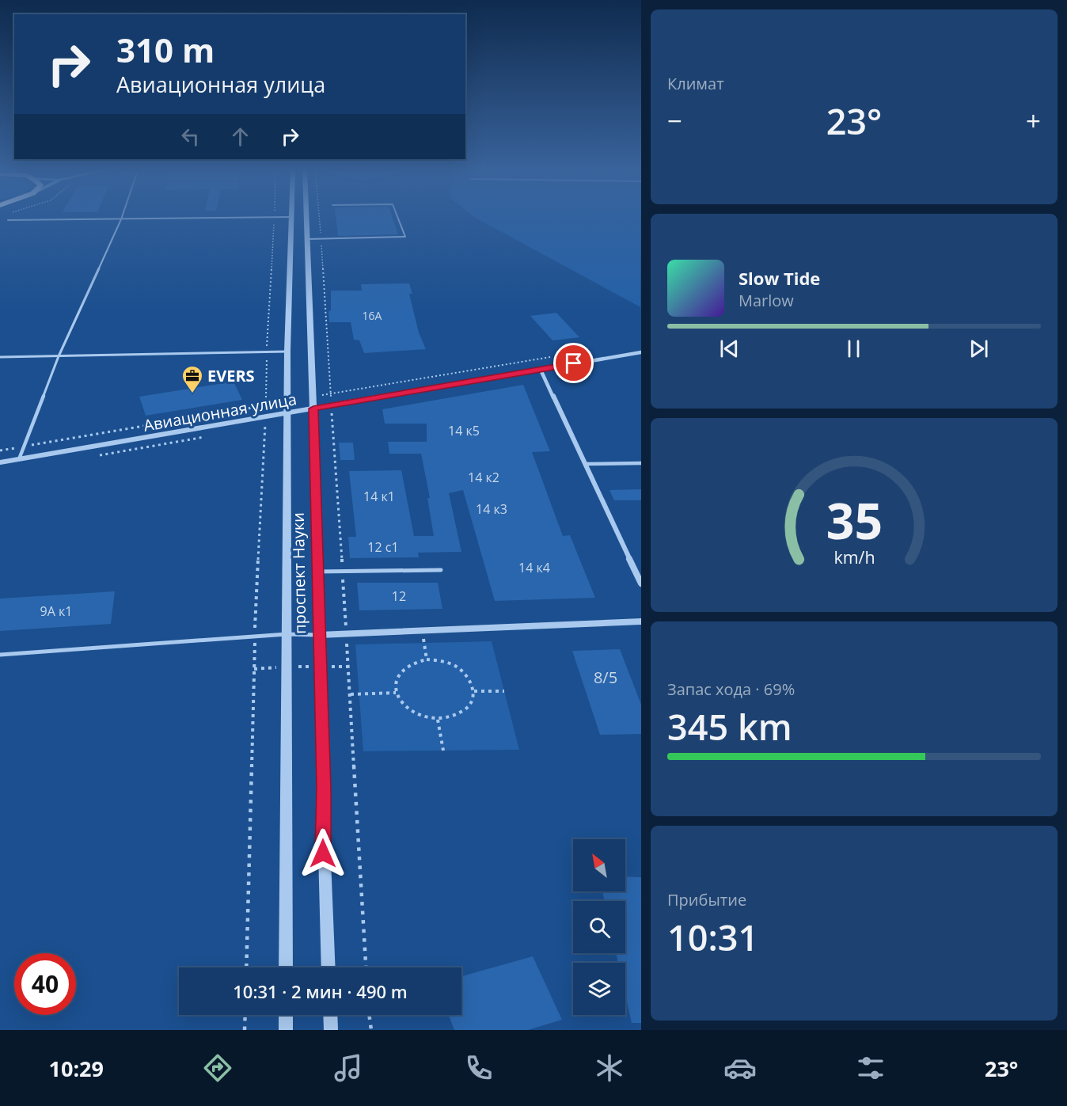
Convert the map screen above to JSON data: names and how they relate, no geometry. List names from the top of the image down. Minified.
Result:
{"streets":{"street":["Авиационная улица","проспект Науки"]},"crossings":[["Авиационная улица","проспект Науки"]],"places":{"office":["EVERS"]},"house_numbers":["16А","14 к5","14 к2","14 к1","14 к3","12 с1","14 к4","12","9А к1","8/5"],"north":"top left","page":{"tile":["Климат",["Запас хода · 69%","345 km"],["Прибытие","10:31"]],"turn":["310 m","Авиационная улица"],"heat":["−","23°","+"],"song":["Slow Tide","Marlow"],"limit":"40","trip":"10:31 · 2 мин · 490 m","tabs":["10:29","23°"],"gauge":["35","km/h"]}}
